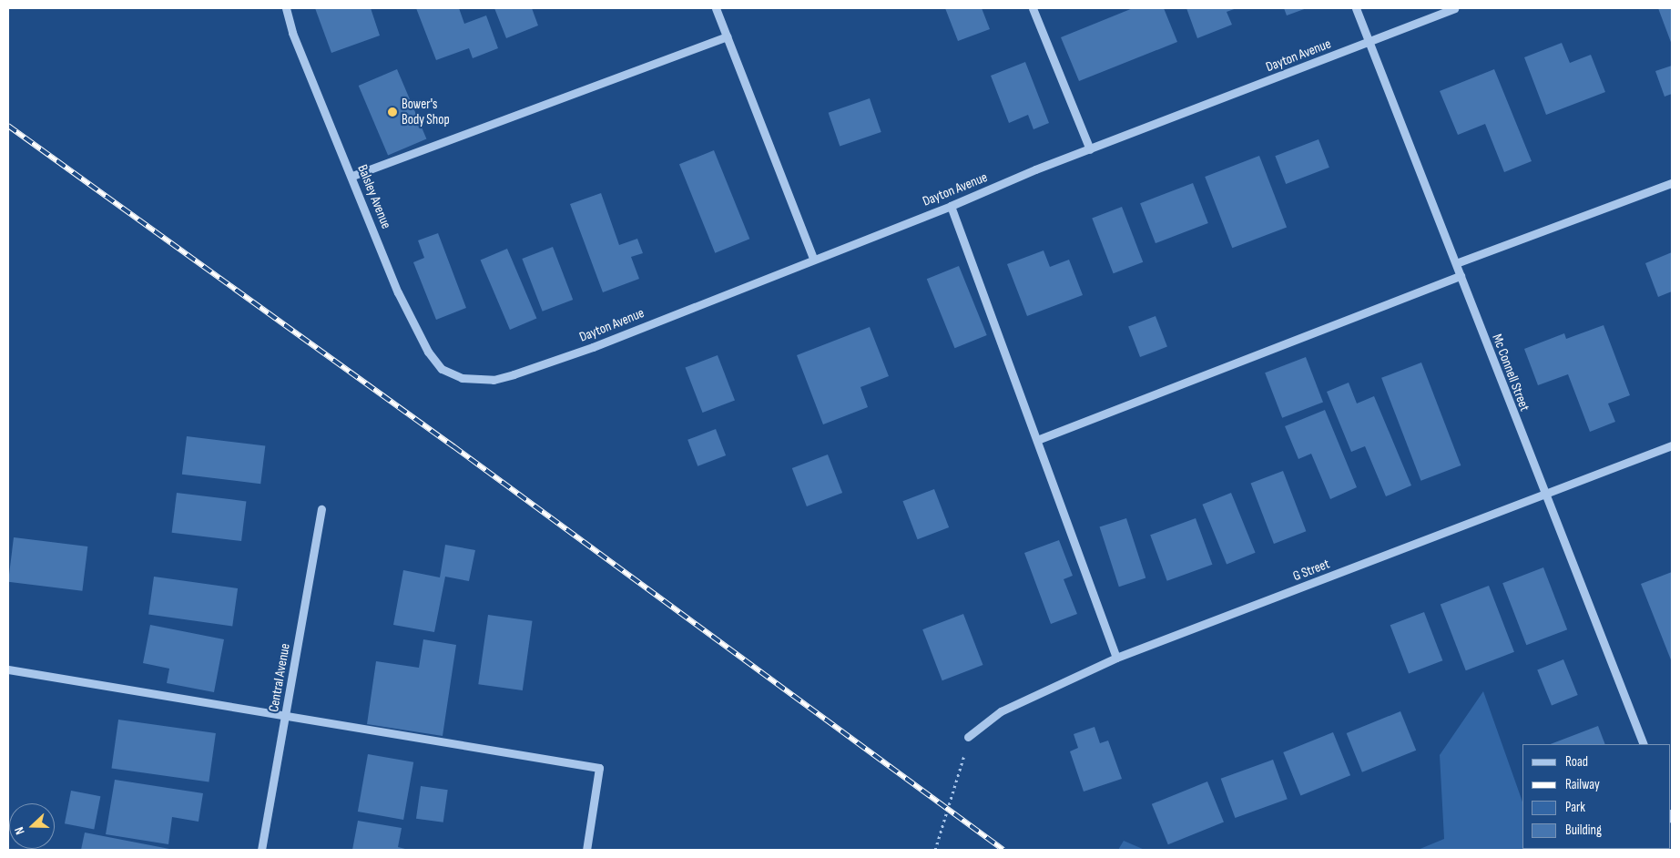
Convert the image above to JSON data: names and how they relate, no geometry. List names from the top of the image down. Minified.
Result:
{"streets":{"street":["Dayton Avenue","Balsley Avenue","Mc Connell Street","G Street","Central Avenue"]},"crossings":[["Dayton Avenue","Balsley Avenue"],["Dayton Avenue","Mc Connell Street"],["Mc Connell Street","G Street"]],"places":["Bower's Body Shop"],"legend":["Road","Railway","Park","Building"],"north":"left"}
